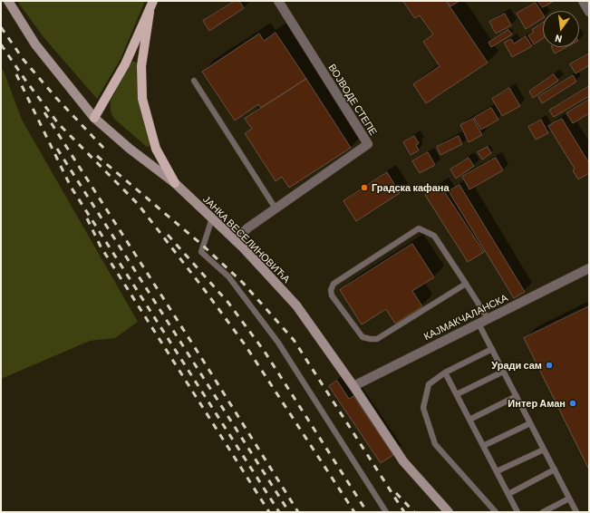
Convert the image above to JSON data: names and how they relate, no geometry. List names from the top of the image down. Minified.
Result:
{"streets":{"main road":["ЈАНКА ВЕСЕЛИНОВИЋА"],"street":["ВОЈВОДЕ СТЕПЕ","КАЈМАКЧАЛАНСКА"]},"crossings":[["ВОЈВОДЕ СТЕПЕ","ЈАНКА ВЕСЕЛИНОВИЋА"],["ЈАНКА ВЕСЕЛИНОВИЋА","КАЈМАКЧАЛАНСКА"]],"places":["Градска кафана","Уради сам","Интер Аман"],"north":"bottom"}
